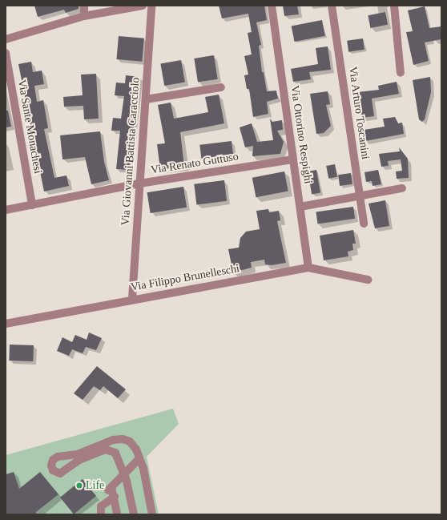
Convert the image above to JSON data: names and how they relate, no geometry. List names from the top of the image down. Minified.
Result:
{"streets":{"street":["Via Arturo Toscanini","Via Sante Monachesi","Via Ottorino Respighi","Via Giovanni Battista Caracciolo","Via Renato Guttuso","Via Filippo Brunelleschi"]},"crossings":[["Via Sante Monachesi","Via Renato Guttuso"],["Via Ottorino Respighi","Via Renato Guttuso"],["Via Ottorino Respighi","Via Filippo Brunelleschi"],["Via Giovanni Battista Caracciolo","Via Renato Guttuso"],["Via Giovanni Battista Caracciolo","Via Filippo Brunelleschi"]],"places":["Life"]}
